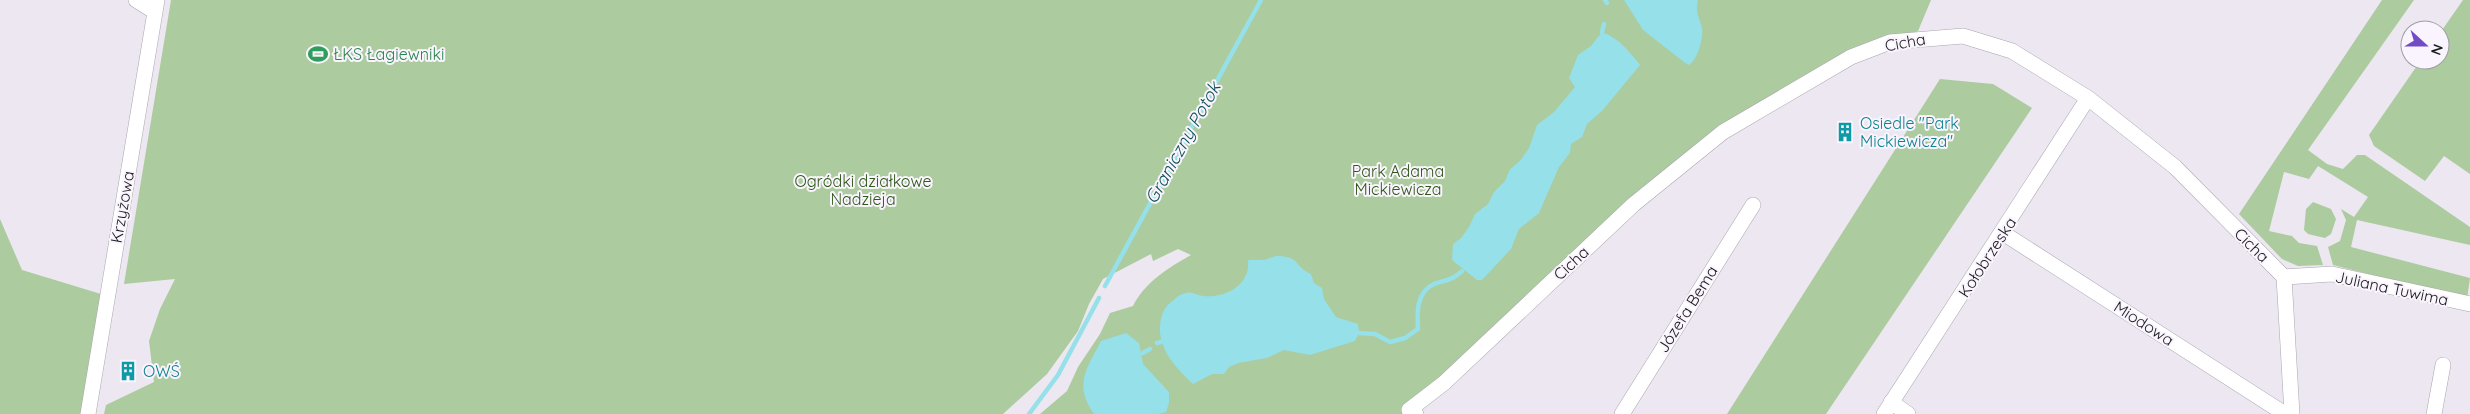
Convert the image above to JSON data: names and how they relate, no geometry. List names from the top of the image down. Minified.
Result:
{"streets":{"street":["Cicha","Krzyżowa","Kołobrzeska","Juliana Tuwima","Józefa Bema","Miodowa"]},"crossings":[["Cicha","Kołobrzeska"],["Cicha","Juliana Tuwima"],["Kołobrzeska","Miodowa"]],"water":["Graniczny Potok"],"parks":["Park Adama Mickiewicza","Ogródki działkowe Nadzieja"],"places":{"sports":["ŁKS Łagiewniki"],"building":["Osiedle \"Park Mickiewicza\"","OWŚ"]},"north":"right"}
